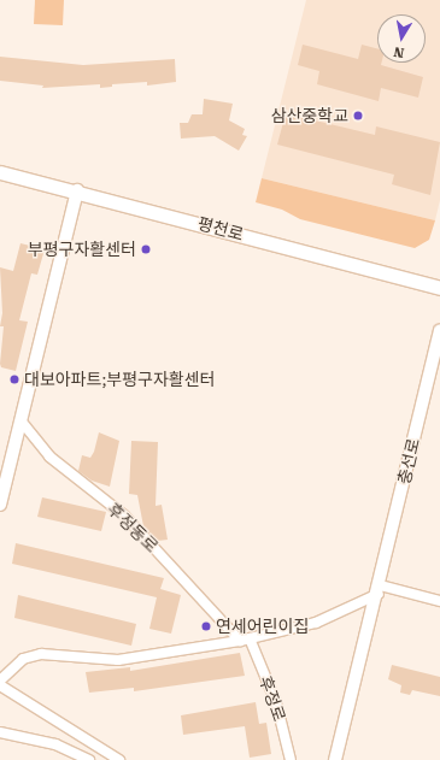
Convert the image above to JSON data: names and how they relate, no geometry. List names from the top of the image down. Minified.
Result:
{"streets":{"main road":["평천로"],"street":["충선로","후정동로","후정로"]},"crossings":[["후정동로","후정로"]],"places":["삼산중학교","부평구자활센터","대보아파트;부평구자활센터","연세어린이집"],"north":"bottom"}
